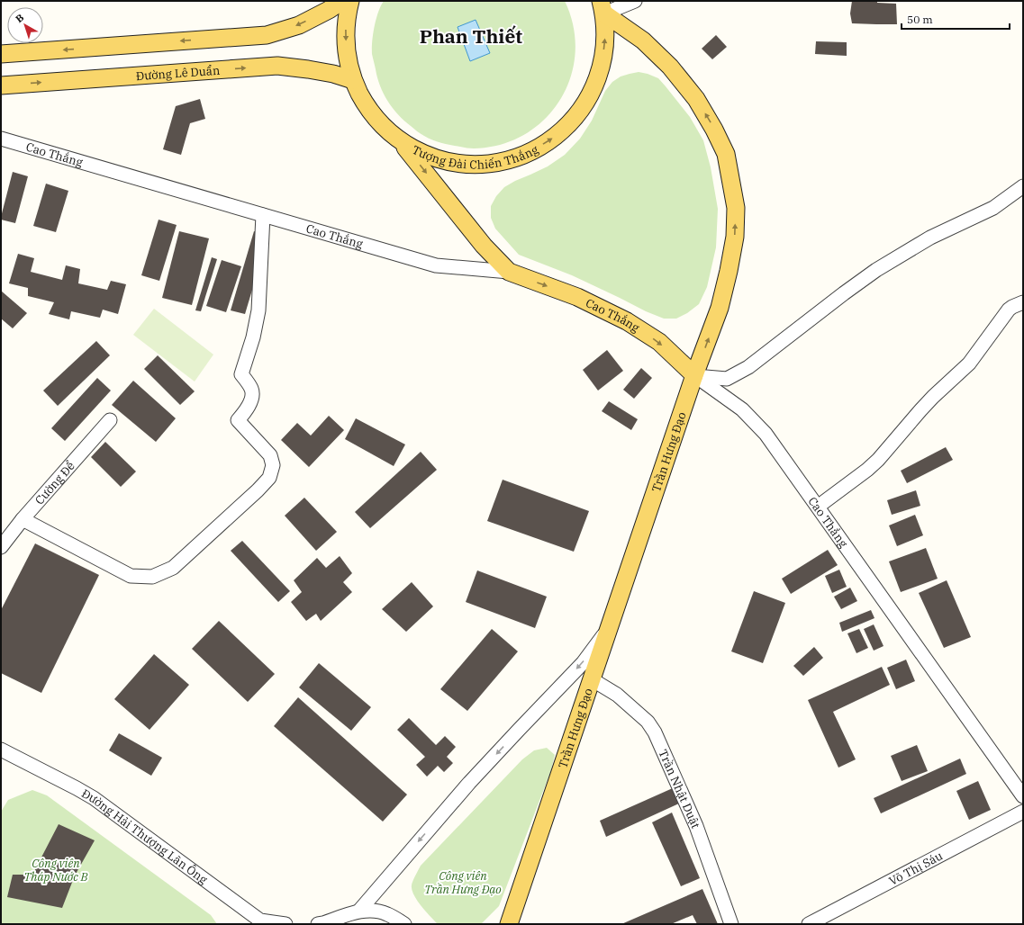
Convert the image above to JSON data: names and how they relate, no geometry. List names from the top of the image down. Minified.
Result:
{"streets":{"main road":["Đường Lê Duẩn","Tượng Đài Chiến Thắng","Cao Thắng","Trần Hưng Đạo"],"street":["Cường Để","Trần Nhật Duật","Đường Hải Thượng Lãn Ông","Võ Thị Sáu"]},"crossings":[["Đường Lê Duẩn","Tượng Đài Chiến Thắng"],["Tượng Đài Chiến Thắng","Trần Hưng Đạo"],["Cao Thắng","Trần Hưng Đạo"],["Trần Hưng Đạo","Trần Nhật Duật"]],"one_way":["Trần Hưng Đạo"],"districts":["Phan Thiết"],"parks":["Công viên Tháp Nước B","Công viên Trần Hưng Đạo"],"scale_bar":"50 m","north":"top left"}
